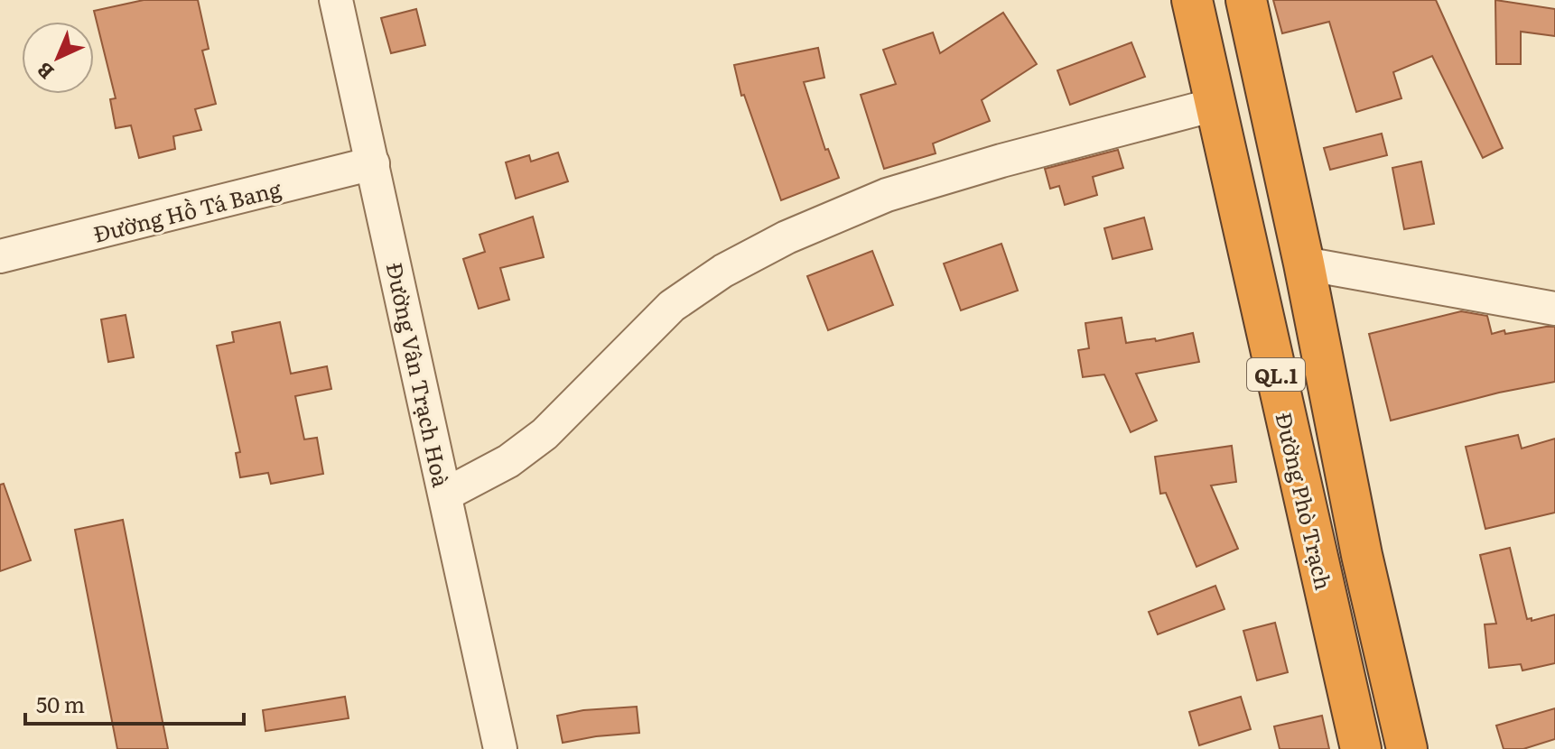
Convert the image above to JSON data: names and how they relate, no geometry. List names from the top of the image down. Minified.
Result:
{"streets":{"highway":["QL.1","Đường Phò Trạch"],"street":["Đường Hồ Tá Bang","Đường Vân Trạch Hoà"]},"crossings":[["Đường Hồ Tá Bang","Đường Vân Trạch Hoà"]],"scale_bar":"50 m","north":"bottom left"}
